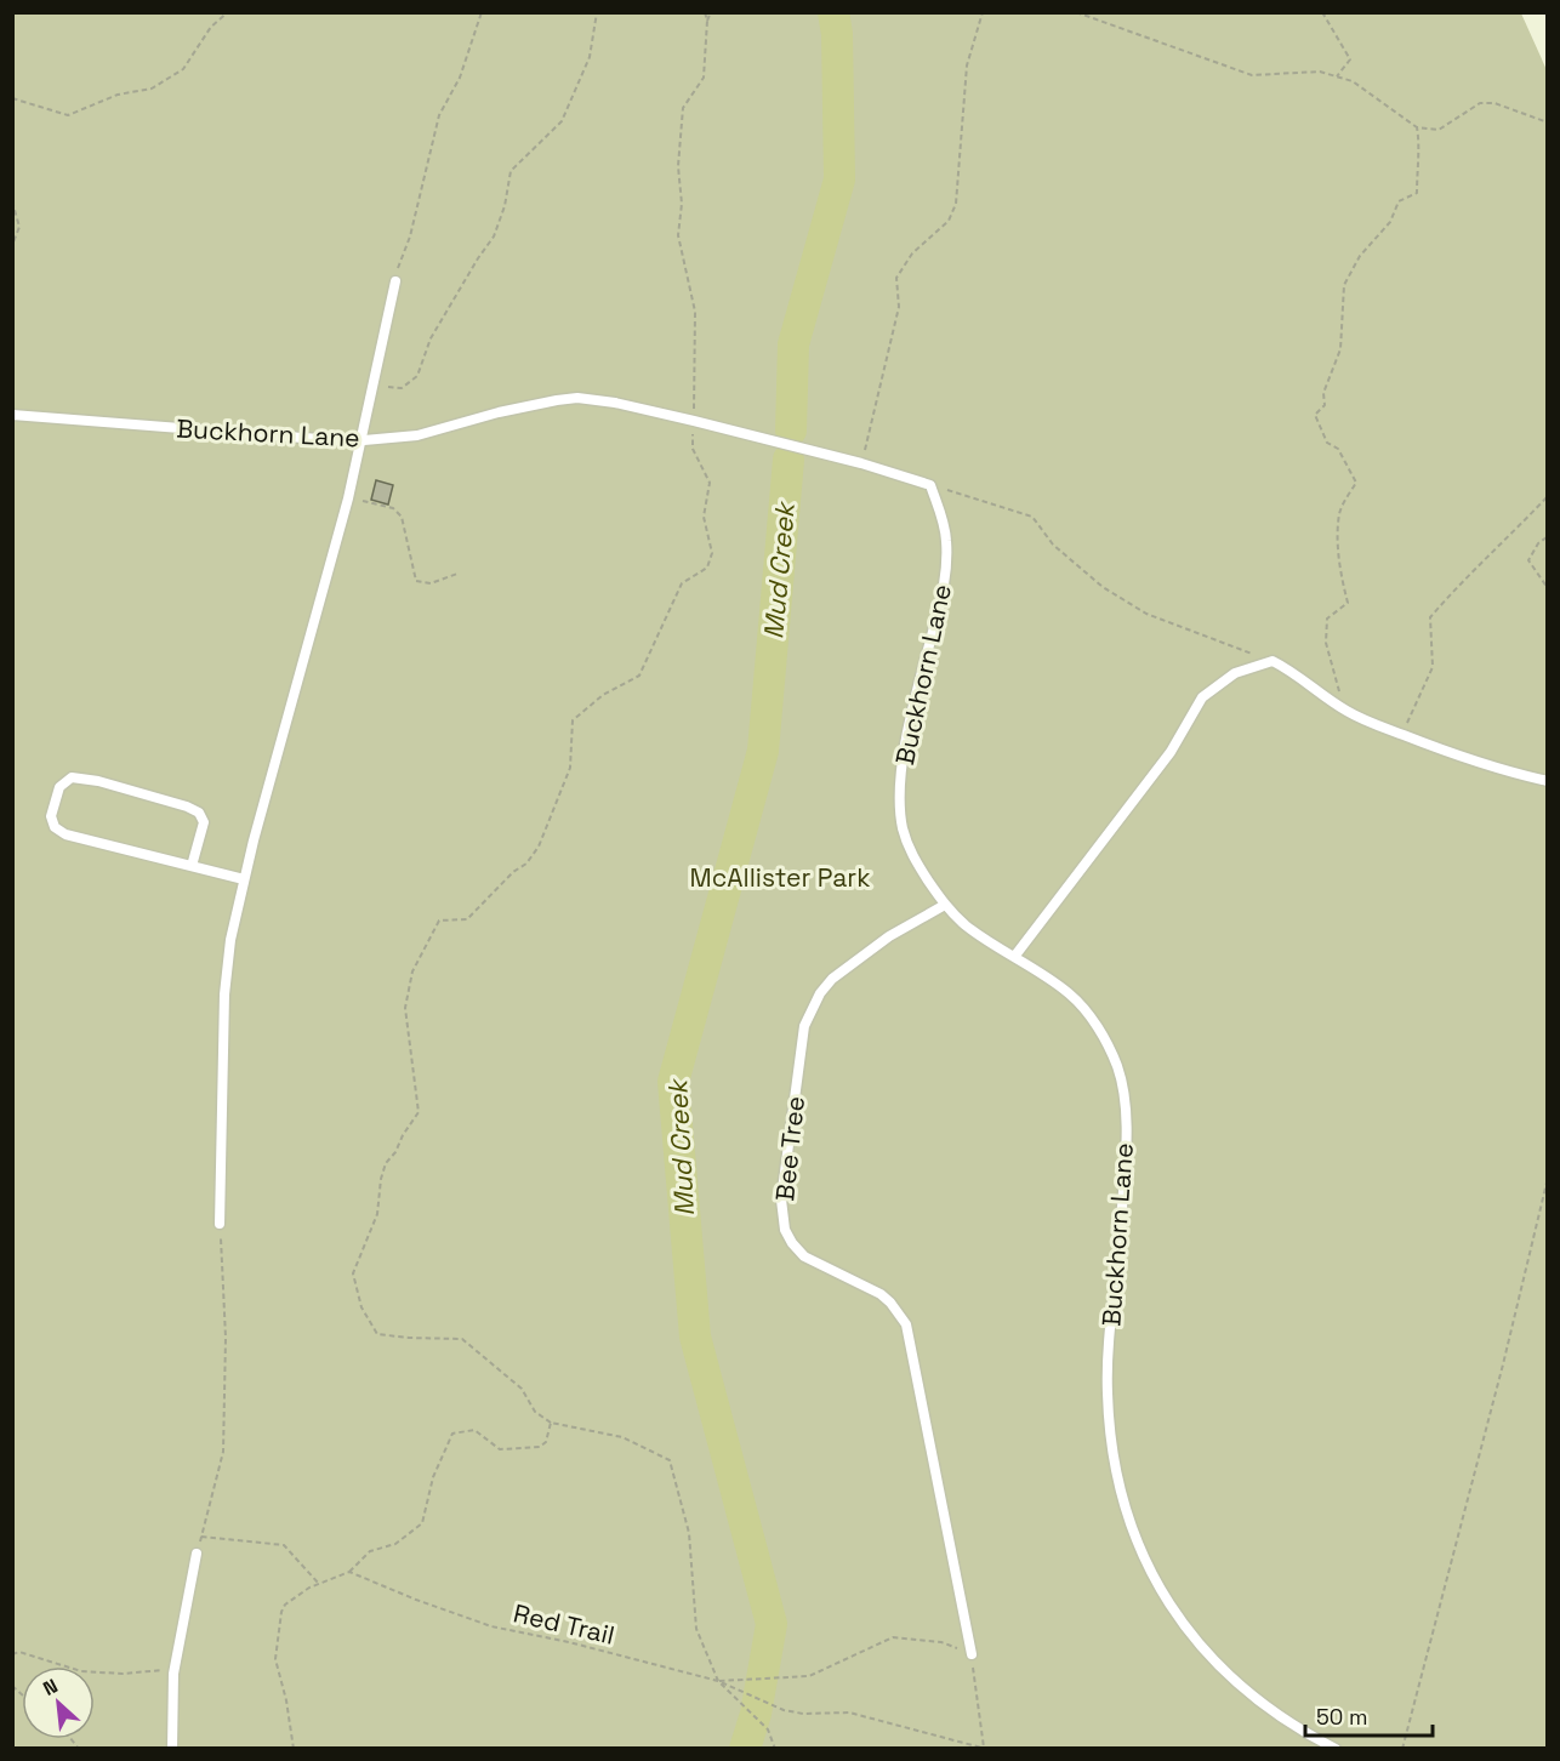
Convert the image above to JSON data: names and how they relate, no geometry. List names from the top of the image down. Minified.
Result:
{"streets":{"lane":["Buckhorn Lane","Bee Tree"],"path":["Red Trail"]},"crossings":[["Buckhorn Lane","Bee Tree"]],"water":["Mud Creek"],"parks":["McAllister Park"],"scale_bar":"50 m","north":"top left"}
